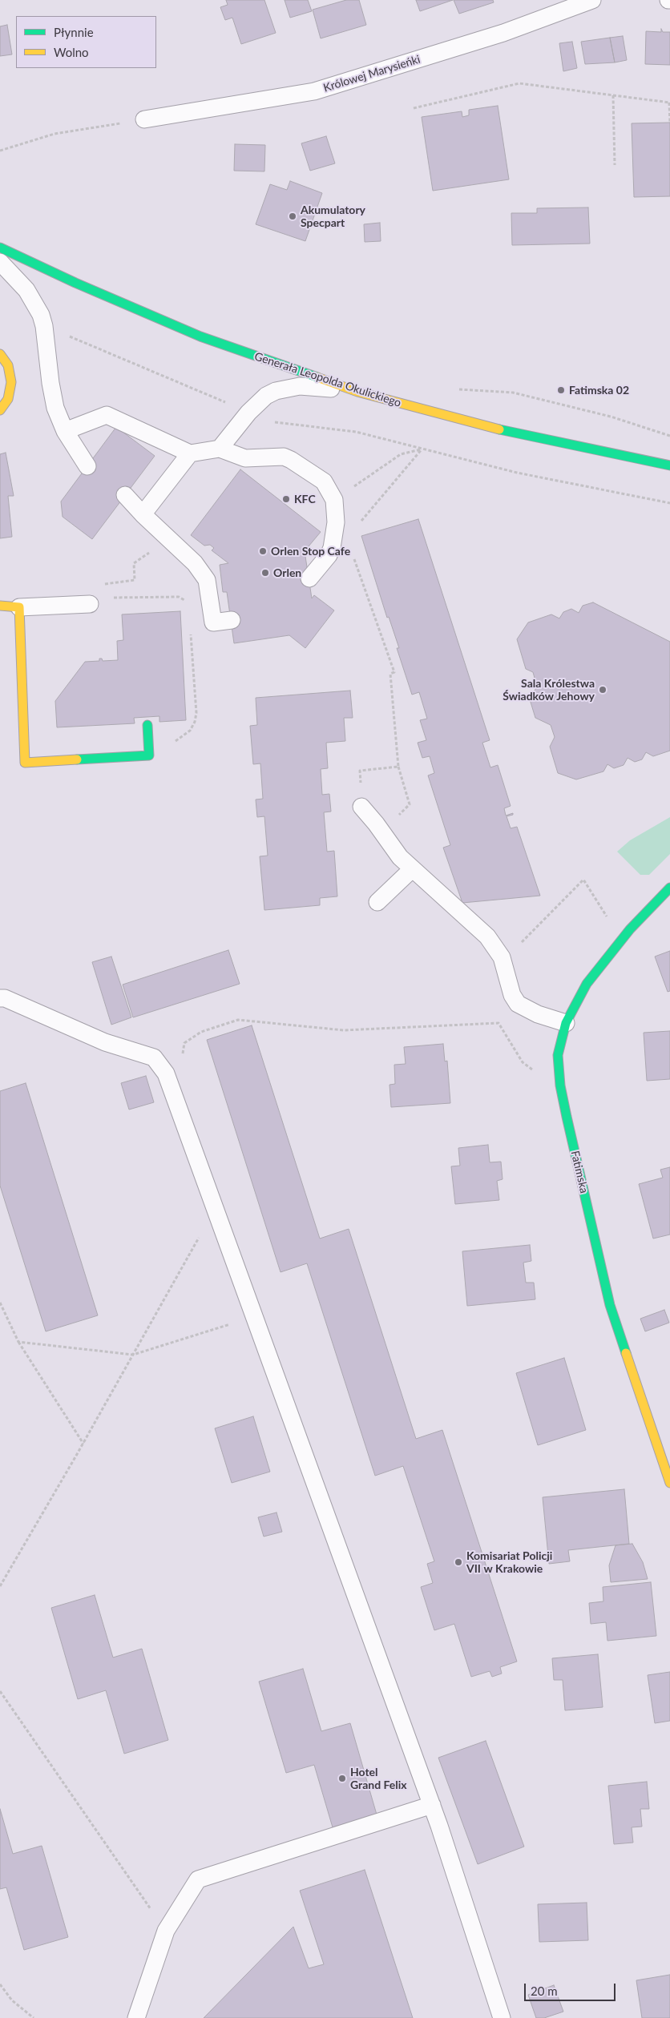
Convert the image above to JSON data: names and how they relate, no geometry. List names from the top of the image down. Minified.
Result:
{"streets":{"street":["Generała Leopolda Okulickiego","Fatimska"],"lane":["Królowej Marysieńki"]},"places":["Akumulatory Specpart","Fatimska 02","KFC","Orlen Stop Cafe","Orlen","Sala Królestwa Świadków Jehowy","Komisariat Policji VII w Krakowie","Hotel Grand Felix"],"legend":["Płynnie","Wolno"],"scale_bar":"20 m"}
